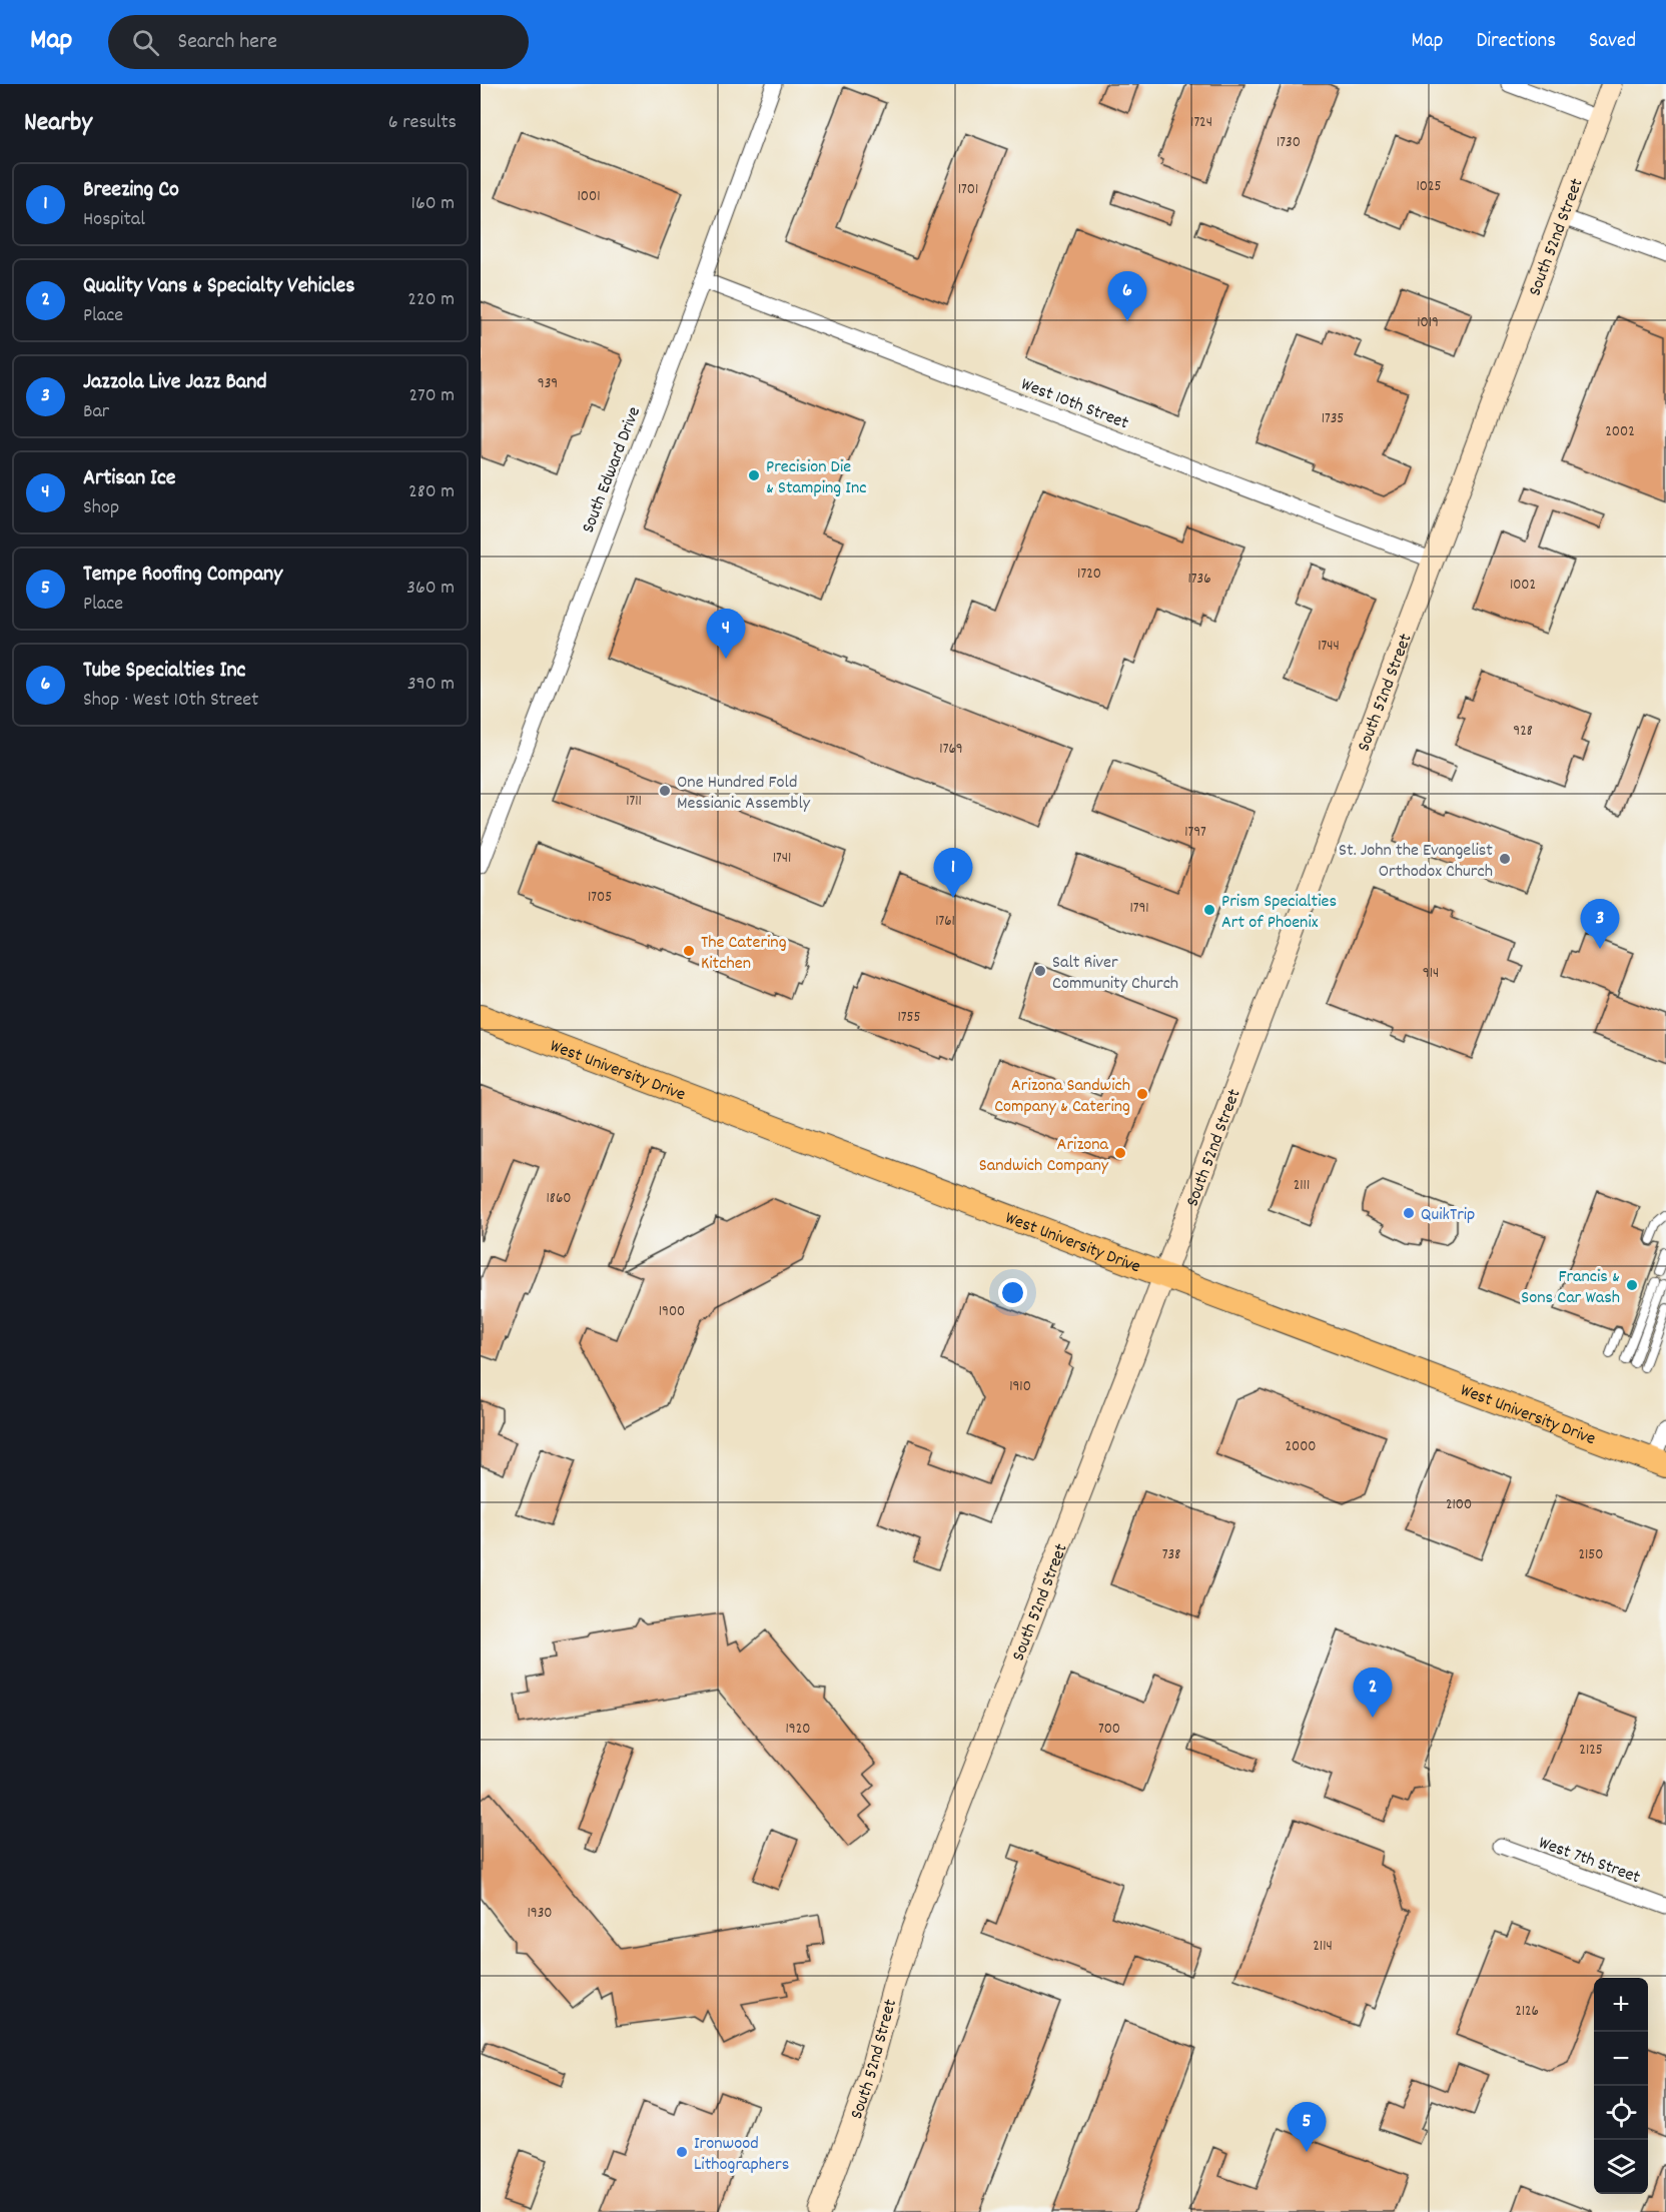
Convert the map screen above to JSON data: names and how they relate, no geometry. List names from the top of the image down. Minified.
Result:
{"streets":{"main road":["South 52nd Street","West University Drive"],"street":["West 10th Street","South Edward Drive","West 7th Street"]},"crossings":[["South 52nd Street","West 10th Street"],["South 52nd Street","West University Drive"],["West 10th Street","South Edward Drive"]],"places":["Precision Die & Stamping Inc","One Hundred Fold Messianic Assembly","St. John the Evangelist Orthodox Church","Prism Specialties Art of Phoenix","The Catering Kitchen","Salt River Community Church","Arizona Sandwich Company & Catering","Arizona Sandwich Company","QuikTrip","Francis & Sons Car Wash","Ironwood Lithographers"],"house_numbers":["1724","1730","1025","1701","1001","1019","939","1735","2002","1720","1736","1002","1744","928","1769","1711","1797","1741","1705","1791","1761","914","1755","2111","1860","1900","1910","2000","2100","738","2150","1920","700","2125","1930","2114","2126"],"page":{"header":"Map","search":"Search here","nav":["Map","Directions","Saved"],"heading":["Nearby","6 results"],"list":[{"mark":"1","name":"Breezing Co","note":"Hospital","value":"160 m"},{"mark":"2","name":"Quality Vans & Specialty Vehicles","note":"Place","value":"220 m"},{"mark":"3","name":"Jazzola Live Jazz Band","note":"Bar","value":"270 m"},{"mark":"4","name":"Artisan Ice","note":"Shop","value":"280 m"},{"mark":"5","name":"Tempe Roofing Company","note":"Place","value":"360 m"},{"mark":"6","name":"Tube Specialties Inc","note":"Shop · West 10th Street","value":"390 m"}],"pins":["6","4","1","3","2","5"],"map_buttons":["+","−"]}}
